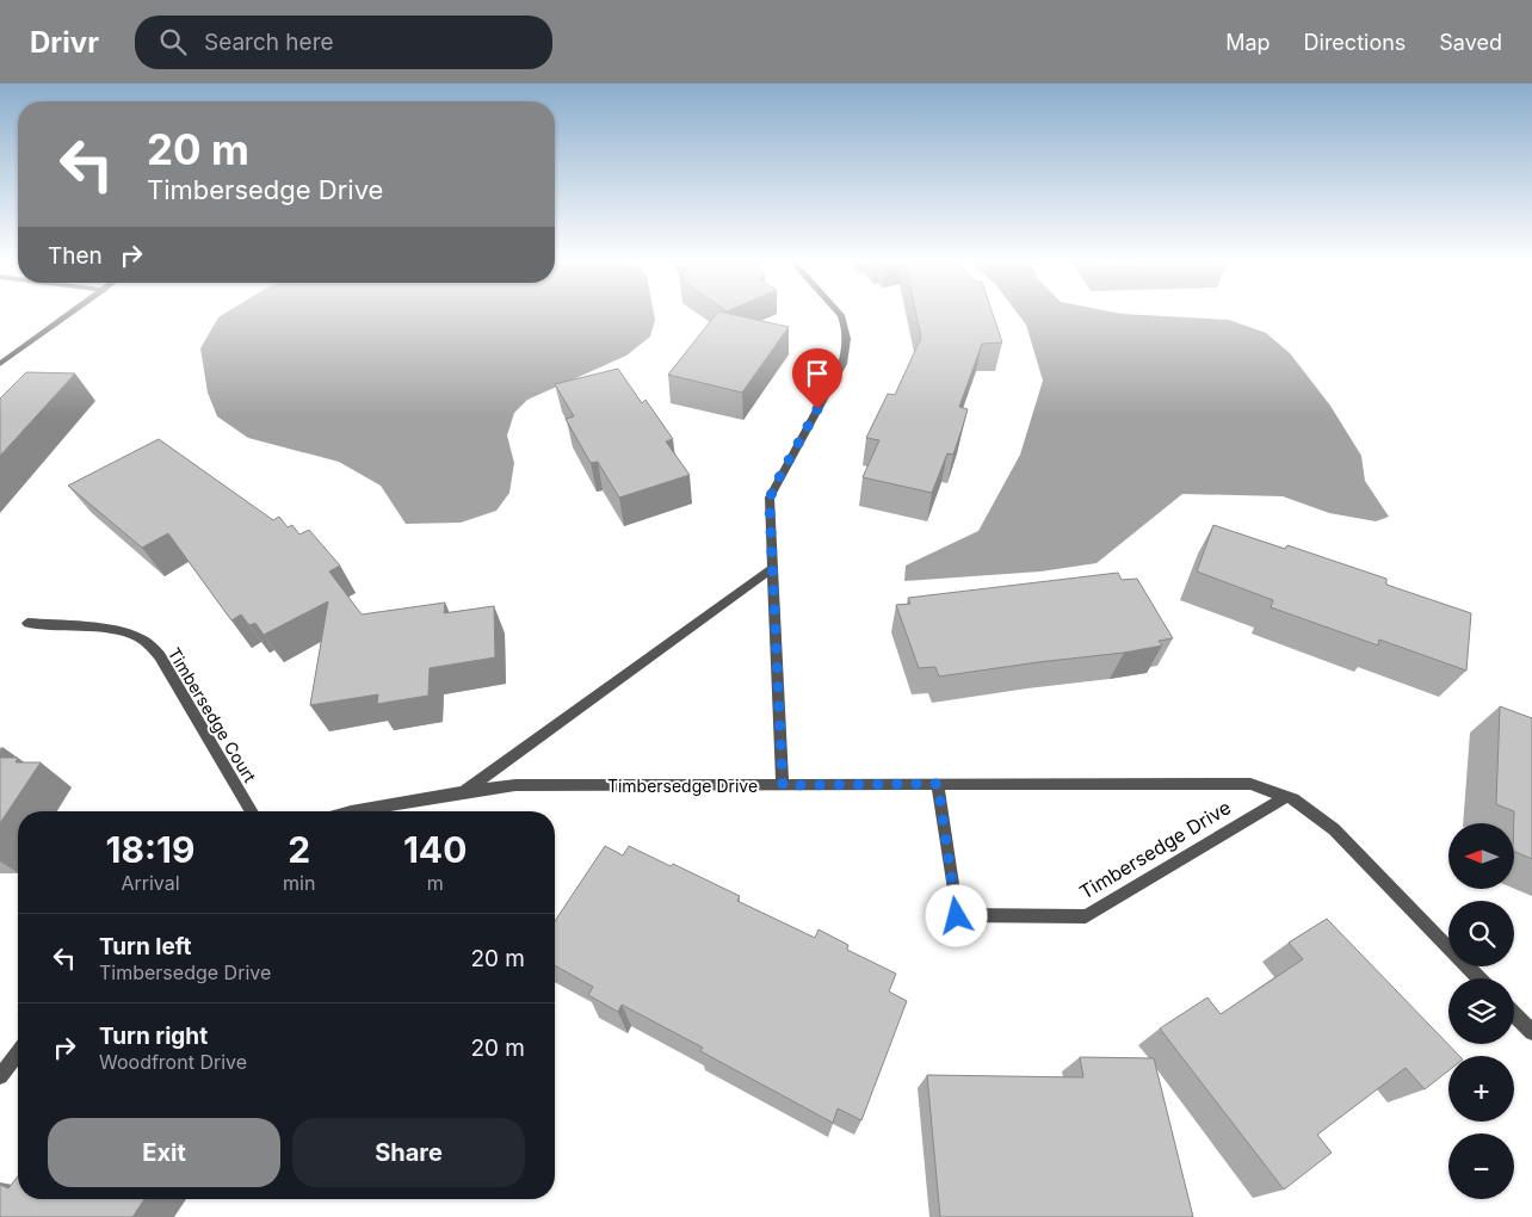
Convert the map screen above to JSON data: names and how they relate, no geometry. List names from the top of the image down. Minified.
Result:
{"streets":{"street":["Timbersedge Court","Timbersedge Drive"]},"north":"left","page":{"header":"Drivr","search":"Search here","nav":["Map","Directions","Saved"],"turn":["20 m","Timbersedge Drive"],"then":"Then","eta":["18:19","Arrival","2","min","140","m"],"map_buttons":["+","−"],"list":[{"name":"Turn left","note":"Timbersedge Drive","value":"20 m"},{"name":"Turn right","note":"Woodfront Drive","value":"20 m"}],"buttons":["Exit","Share"]}}
